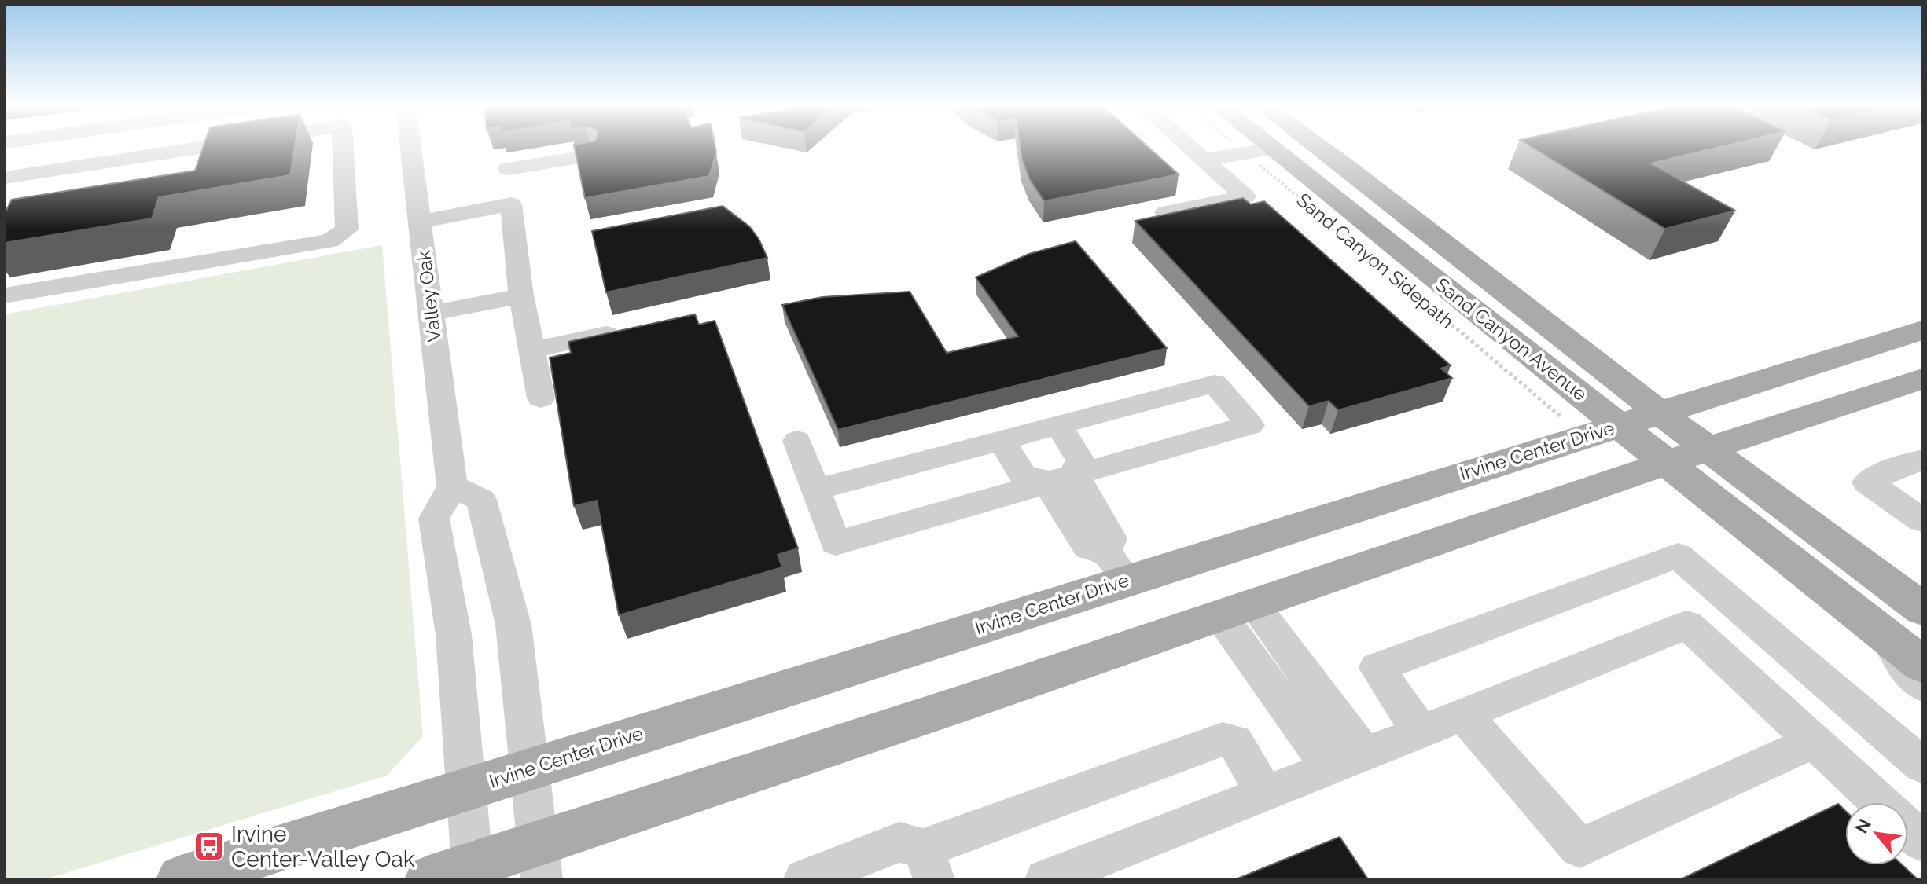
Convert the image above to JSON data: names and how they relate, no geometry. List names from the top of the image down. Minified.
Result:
{"streets":{"main road":["Sand Canyon Avenue","Irvine Center Drive"],"street":["Valley Oak"],"path":["Sand Canyon Sidepath"]},"crossings":[["Sand Canyon Sidepath","Sand Canyon Avenue"],["Sand Canyon Avenue","Irvine Center Drive"]],"places":{"bus stop":["Irvine Center-Valley Oak"]},"north":"top left"}
